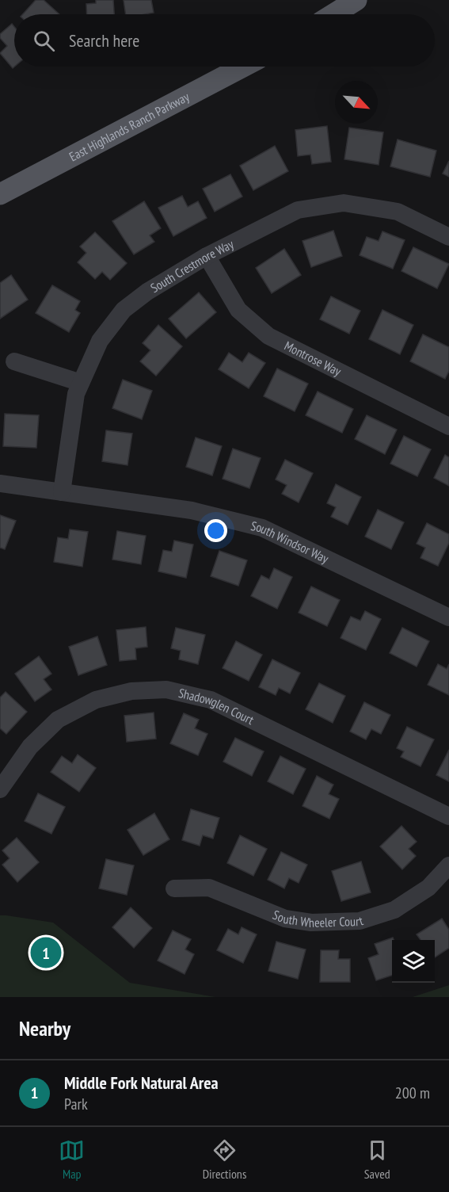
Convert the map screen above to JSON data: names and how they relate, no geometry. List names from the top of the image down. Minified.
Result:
{"streets":{"main road":["East Highlands Ranch Parkway"],"street":["South Crestmore Way","Montrose Way","South Windsor Way","Shadowglen Court","South Wheeler Court"]},"crossings":[["South Crestmore Way","Montrose Way"],["South Crestmore Way","South Windsor Way"]],"north":"bottom right","page":{"search":"Search here","pins":"1","heading":"Nearby","list":[{"mark":"1","name":"Middle Fork Natural Area","note":"Park","value":"200 m"}],"nav":["Map","Directions","Saved"]}}
